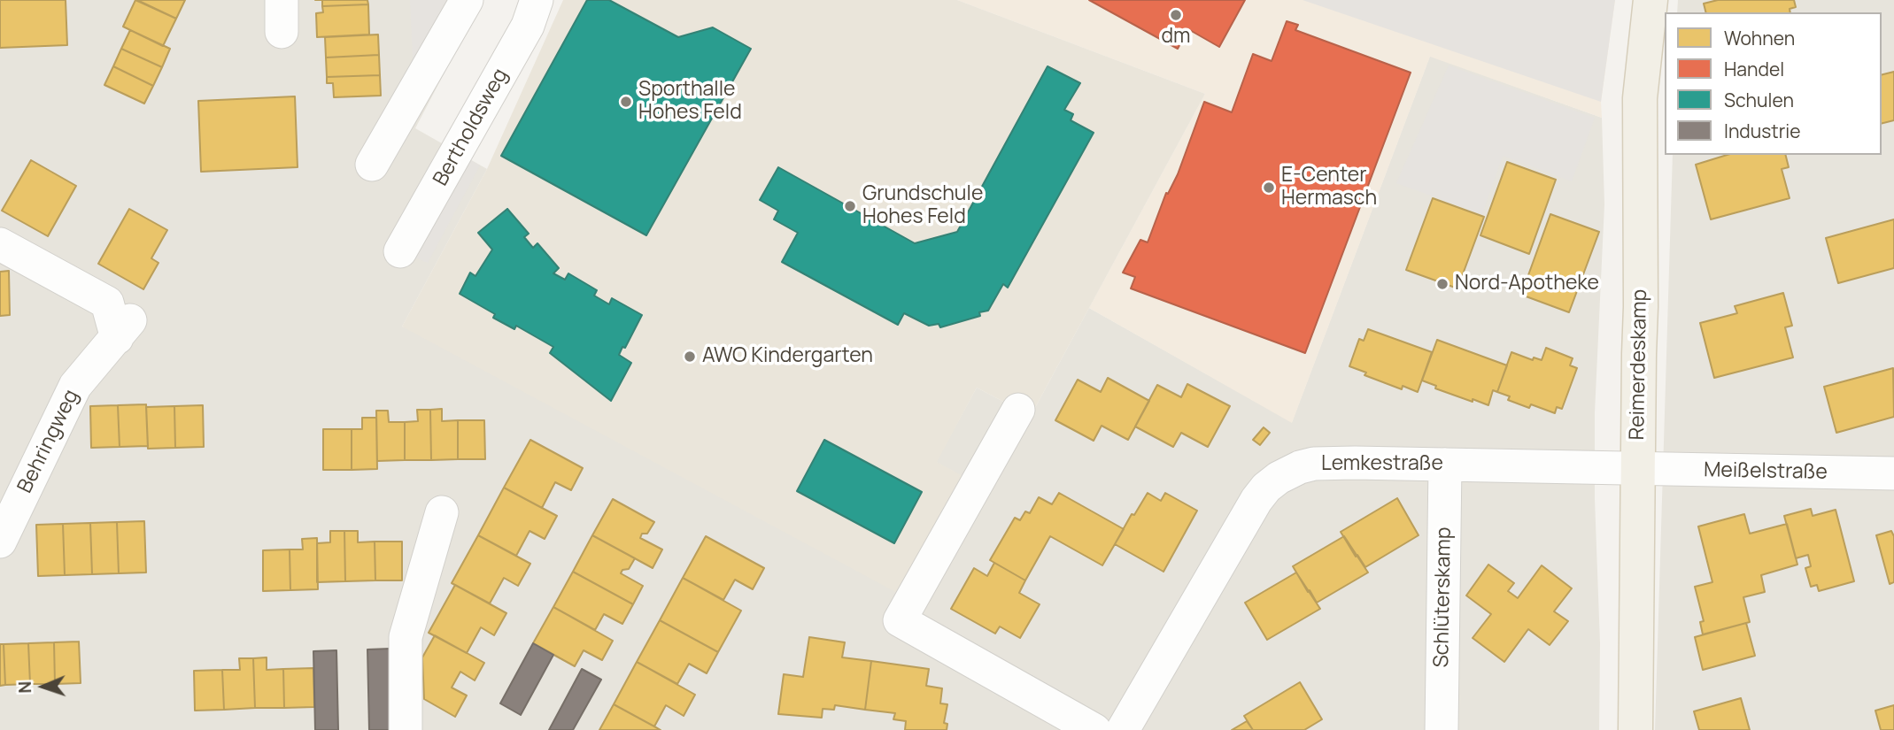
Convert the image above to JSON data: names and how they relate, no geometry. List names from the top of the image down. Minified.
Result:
{"streets":{"main road":["Reimerdeskamp"],"street":["Bertholdsweg","Behringweg","Lemkestraße","Meißelstraße","Schlüterskamp"]},"crossings":[["Reimerdeskamp","Lemkestraße"],["Reimerdeskamp","Meißelstraße"],["Lemkestraße","Meißelstraße"],["Lemkestraße","Schlüterskamp"]],"places":["dm","Sporthalle Hohes Feld","E-Center Hermasch","Grundschule Hohes Feld","Nord-Apotheke","AWO Kindergarten"],"legend":["Wohnen","Handel","Schulen","Industrie"],"north":"left"}
